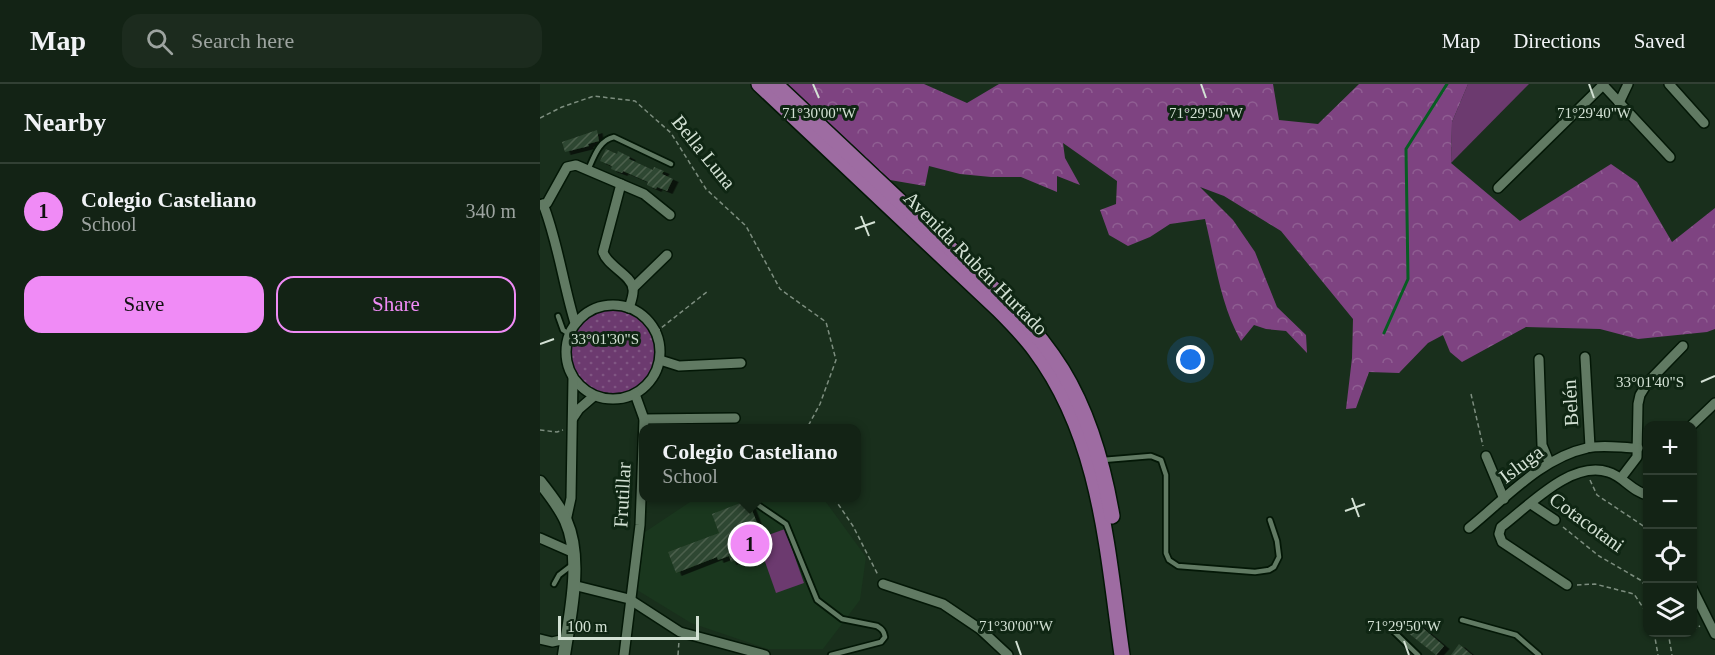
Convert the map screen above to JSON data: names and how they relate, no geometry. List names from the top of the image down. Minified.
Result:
{"streets":{"highway":["Avenida Rubén Hurtado"],"street":["Belén","Isluga","Frutillar","Cotacotani"],"path":["Bella Luna"]},"crossings":[["Belén","Isluga"],["Isluga","Cotacotani"]],"scale_bar":"100 m","page":{"header":"Map","search":"Search here","nav":["Map","Directions","Saved"],"heading":"Nearby","list":[{"mark":"1","name":"Colegio Casteliano","note":"School","value":"340 m"}],"buttons":["Save","Share"],"map_buttons":["+","−"],"popup":["Colegio Casteliano","School"],"pins":"1","scale":"100 m"},"coordinates":["71°30'00\"W","71°29'50\"W","71°29'40\"W","33°01'30\"S","33°01'40\"S"]}
